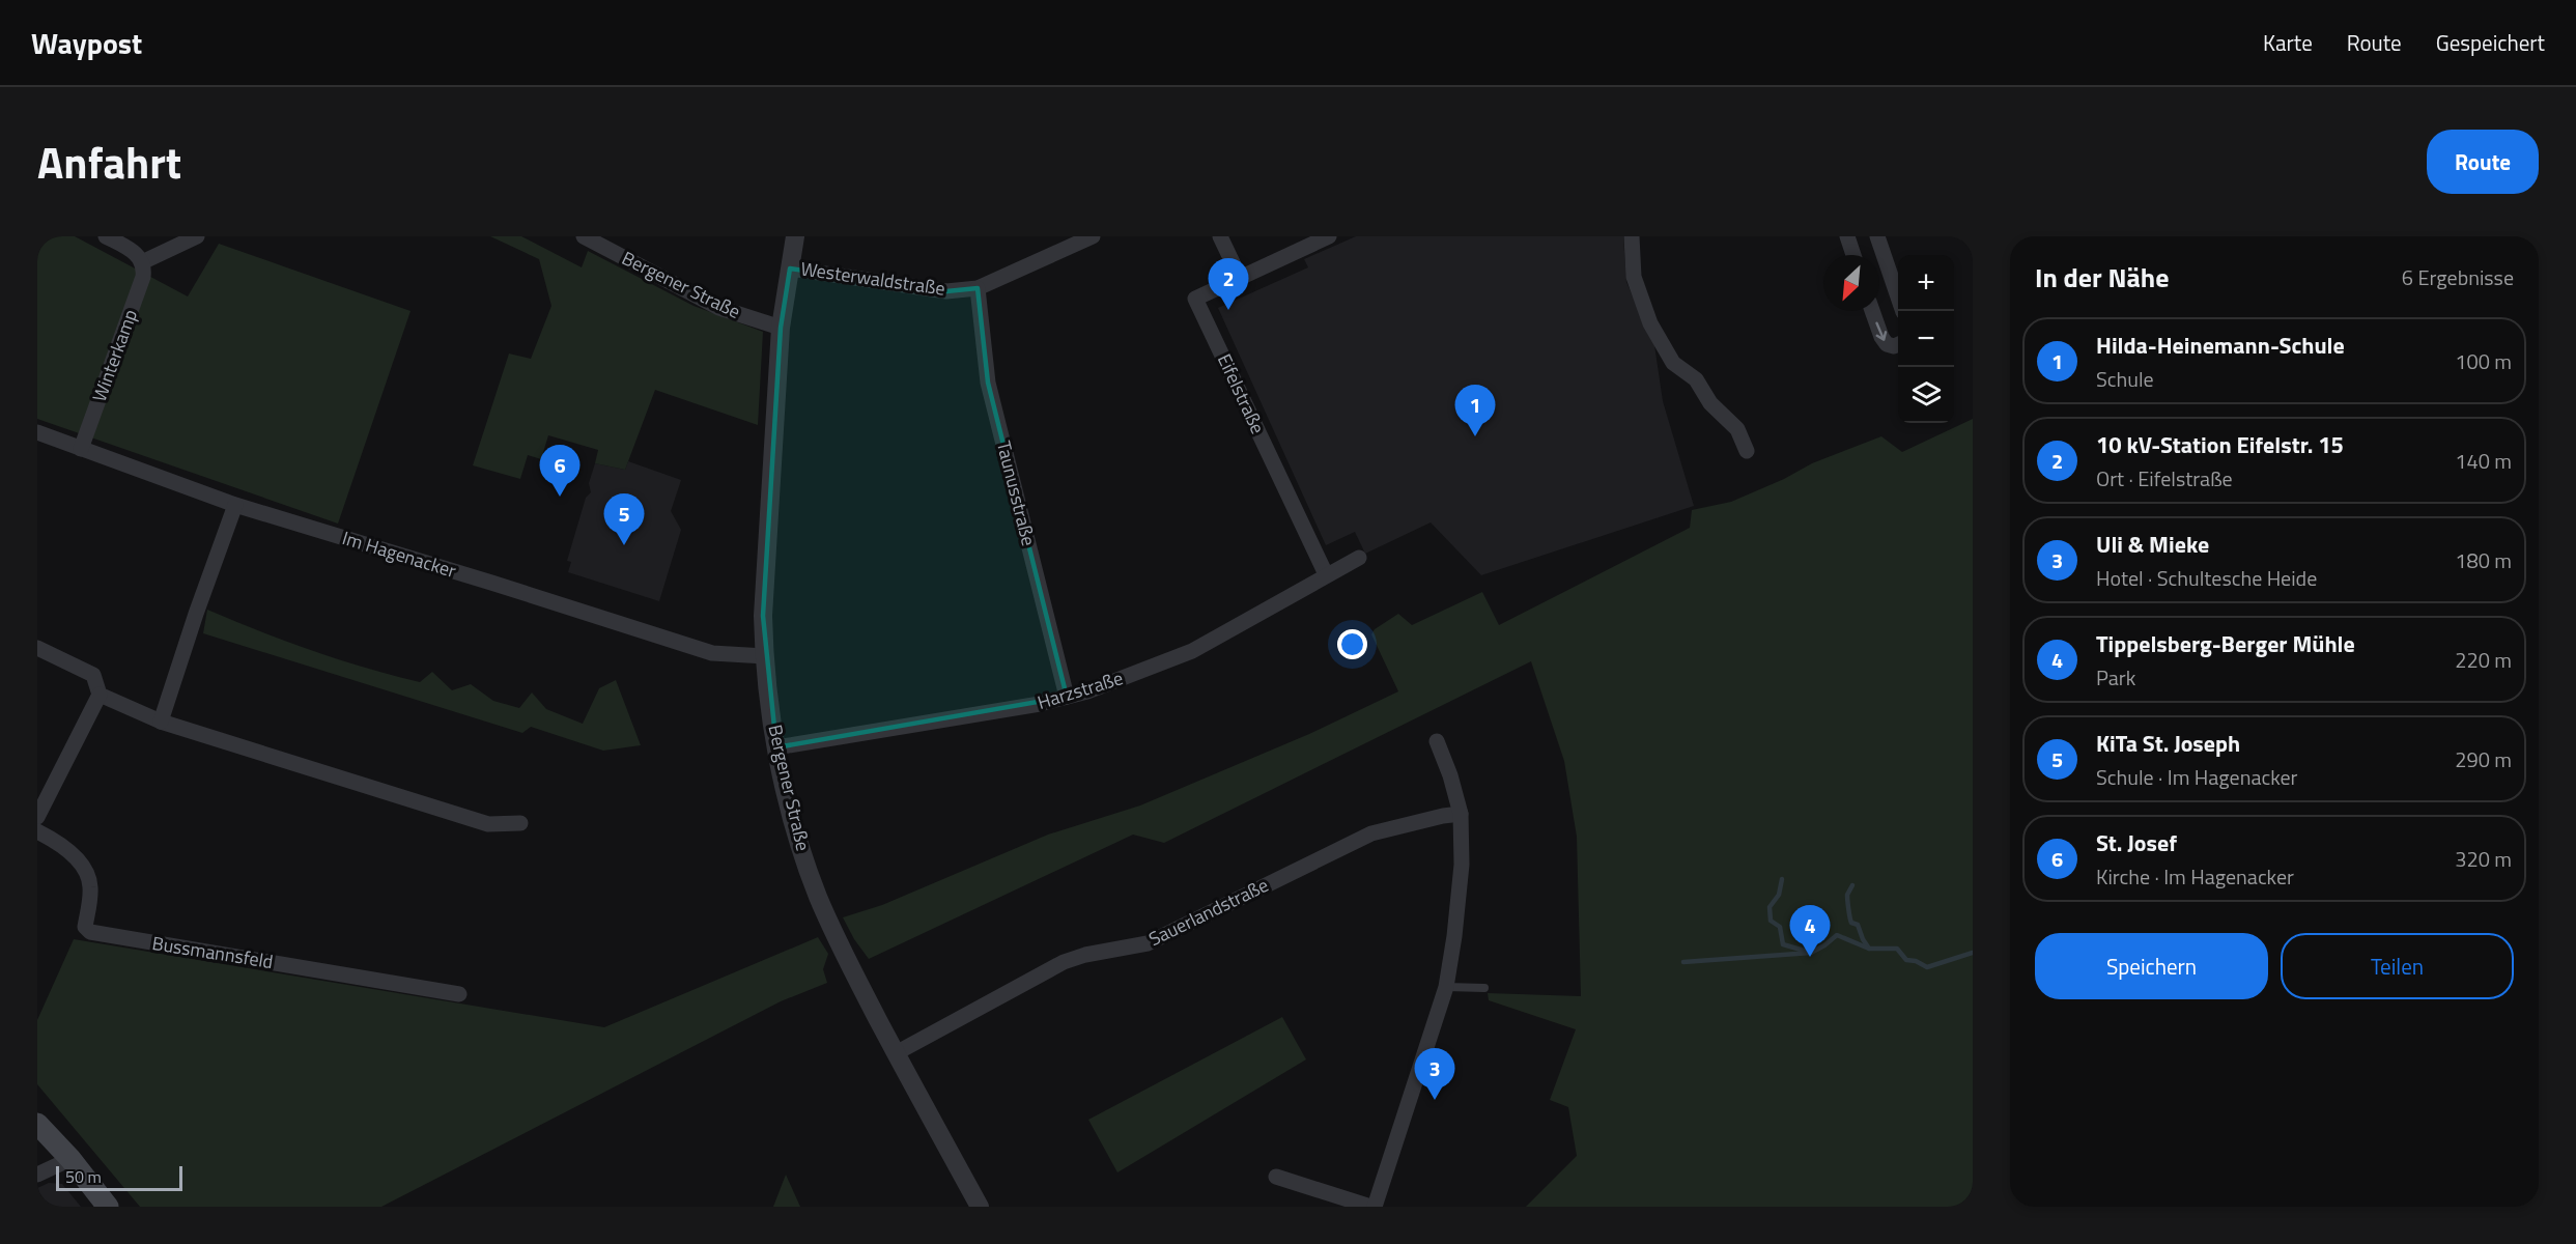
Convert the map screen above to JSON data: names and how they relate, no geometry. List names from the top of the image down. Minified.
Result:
{"streets":{"street":["Westerwaldstraße","Bergener Straße","Winterkamp","Eifelstraße","Taunusstraße","Im Hagenacker","Harzstraße","Sauerlandstraße","Bussmannsfeld"]},"crossings":[["Westerwaldstraße","Bergener Straße"],["Westerwaldstraße","Taunusstraße"],["Bergener Straße","Im Hagenacker"],["Bergener Straße","Harzstraße"],["Bergener Straße","Sauerlandstraße"],["Winterkamp","Im Hagenacker"],["Eifelstraße","Harzstraße"],["Taunusstraße","Harzstraße"]],"scale_bar":"50 m","north":"bottom left","page":{"header":"Waypost","nav":["Karte","Route","Gespeichert"],"title":"Anfahrt","buttons":["Route",["Speichern","Teilen"]],"heading":["In der Nähe","6 Ergebnisse"],"map_buttons":["+","−"],"pins":["2","1","6","5","4","3"],"list":[{"mark":"1","name":"Hilda-Heinemann-Schule","note":"Schule","value":"100 m"},{"mark":"2","name":"10 kV-Station Eifelstr. 15","note":"Ort · Eifelstraße","value":"140 m"},{"mark":"3","name":"Uli & Mieke","note":"Hotel · Schultesche Heide","value":"180 m"},{"mark":"4","name":"Tippelsberg-Berger Mühle","note":"Park","value":"220 m"},{"mark":"5","name":"KiTa St. Joseph","note":"Schule · Im Hagenacker","value":"290 m"},{"mark":"6","name":"St. Josef","note":"Kirche · Im Hagenacker","value":"320 m"}],"scale":"50 m"}}
